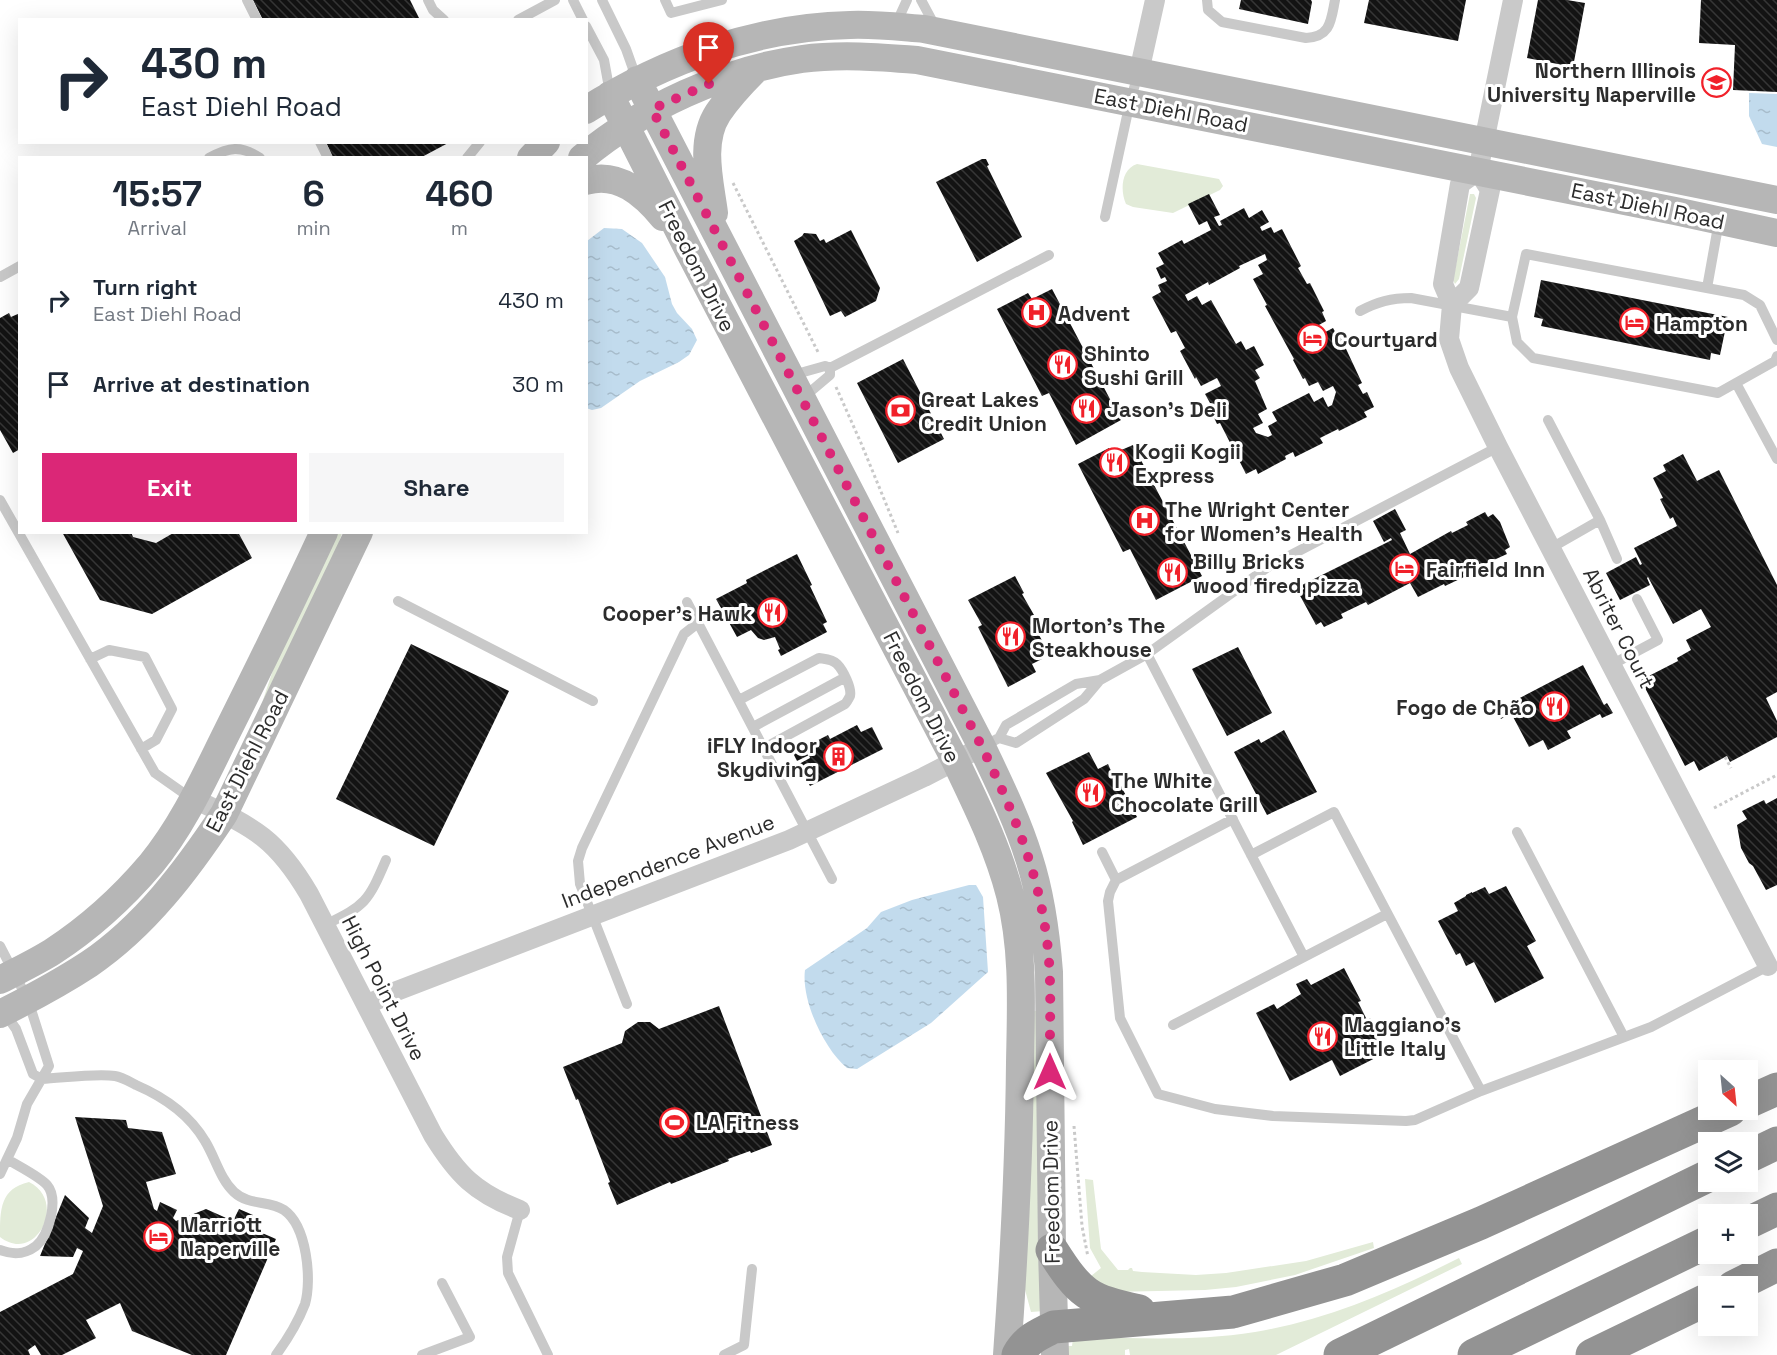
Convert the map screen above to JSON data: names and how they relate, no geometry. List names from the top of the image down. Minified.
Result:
{"streets":{"street":["East Diehl Road","Freedom Drive","Abriter Court","Independence Avenue","High Point Drive"]},"crossings":[["East Diehl Road","Freedom Drive"],["East Diehl Road","Abriter Court"],["East Diehl Road","High Point Drive"],["Freedom Drive","Independence Avenue"],["Independence Avenue","High Point Drive"]],"places":{"school or university":["Northern Illinois University Naperville"],"hospital":["Advent","The Wright Center for Women's Health"],"hotel":["Hampton","Courtyard","Fairfield Inn","Marriott Naperville"],"restaurant":["Shinto Sushi Grill","Jason's Deli","Kogii Kogii Express","Billy Bricks wood fired pizza","Cooper's Hawk","Morton's The Steakhouse","Fogo de Chão","The White Chocolate Grill","Maggiano's Little Italy"],"bank":["Great Lakes Credit Union"],"building":["iFLY Indoor Skydiving"],"sports":["LA Fitness"]},"north":"bottom right","page":{"turn":["430 m","East Diehl Road"],"eta":["15:57","Arrival","6","min","460","m"],"list":[{"name":"Turn right","note":"East Diehl Road","value":"430 m"},{"name":"Arrive at destination","value":"30 m"}],"buttons":["Exit","Share"],"map_buttons":["+","−"]}}
